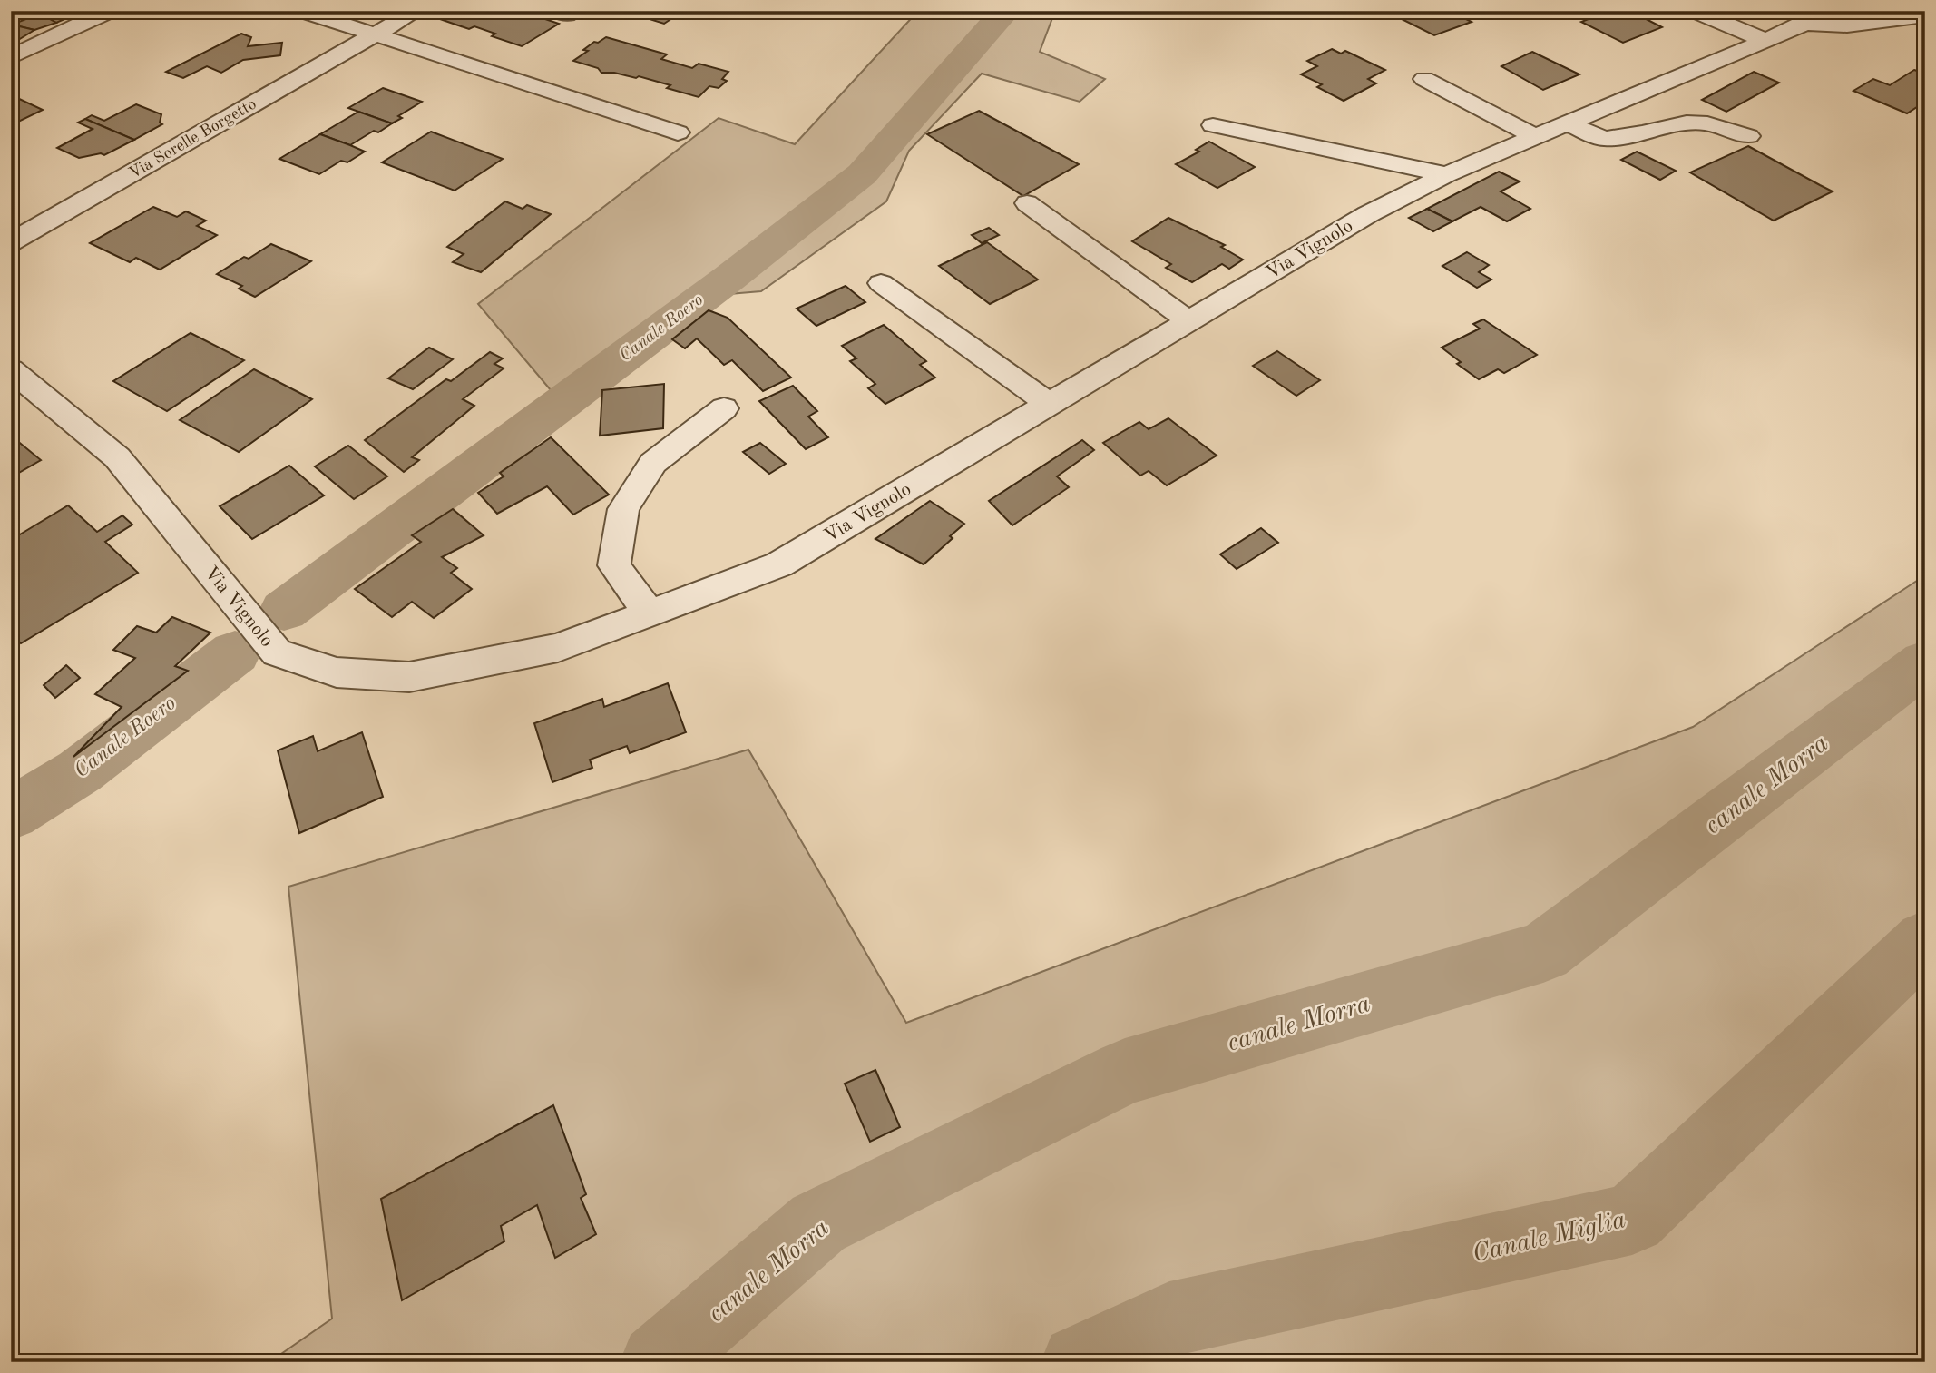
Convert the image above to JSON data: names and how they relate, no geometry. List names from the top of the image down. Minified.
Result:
{"streets":{"street":["Via Sorelle Borgetto","Via Vignolo"]},"water":["Canale Roero","canale Morra","Canale Miglia"]}
